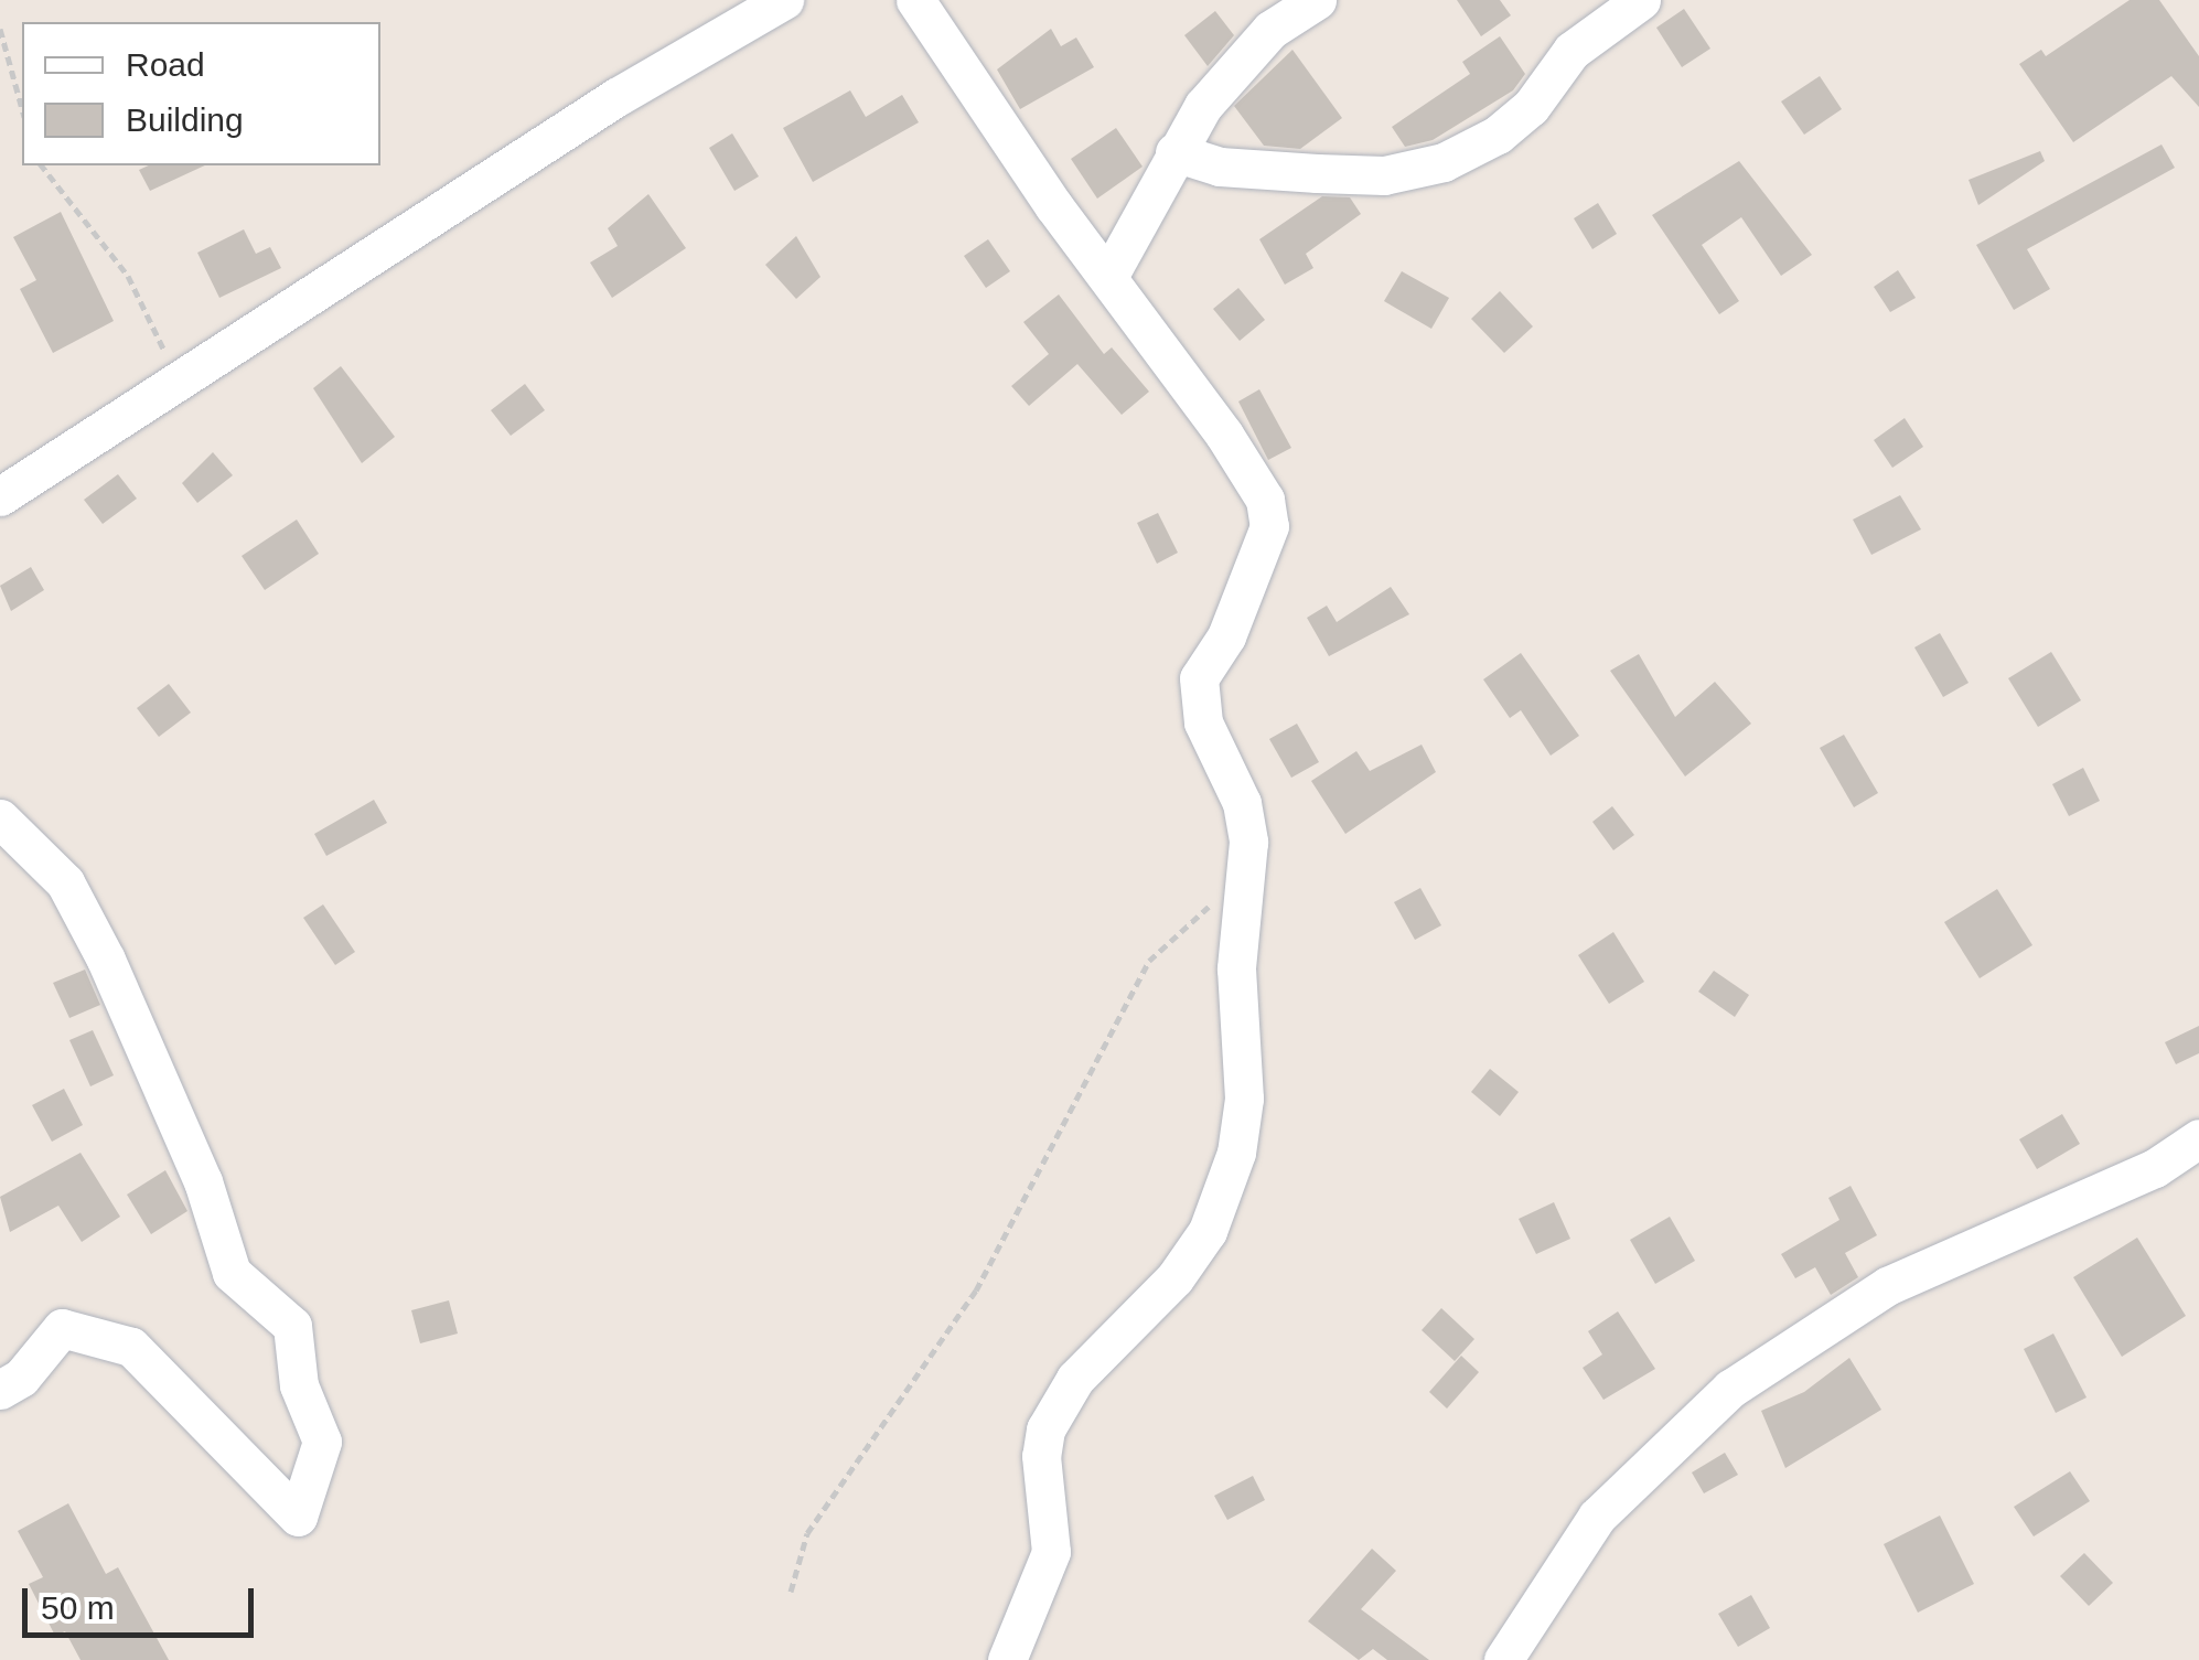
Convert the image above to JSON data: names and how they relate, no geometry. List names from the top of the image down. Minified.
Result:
{"legend":["Road","Building"],"scale_bar":"50 m"}
